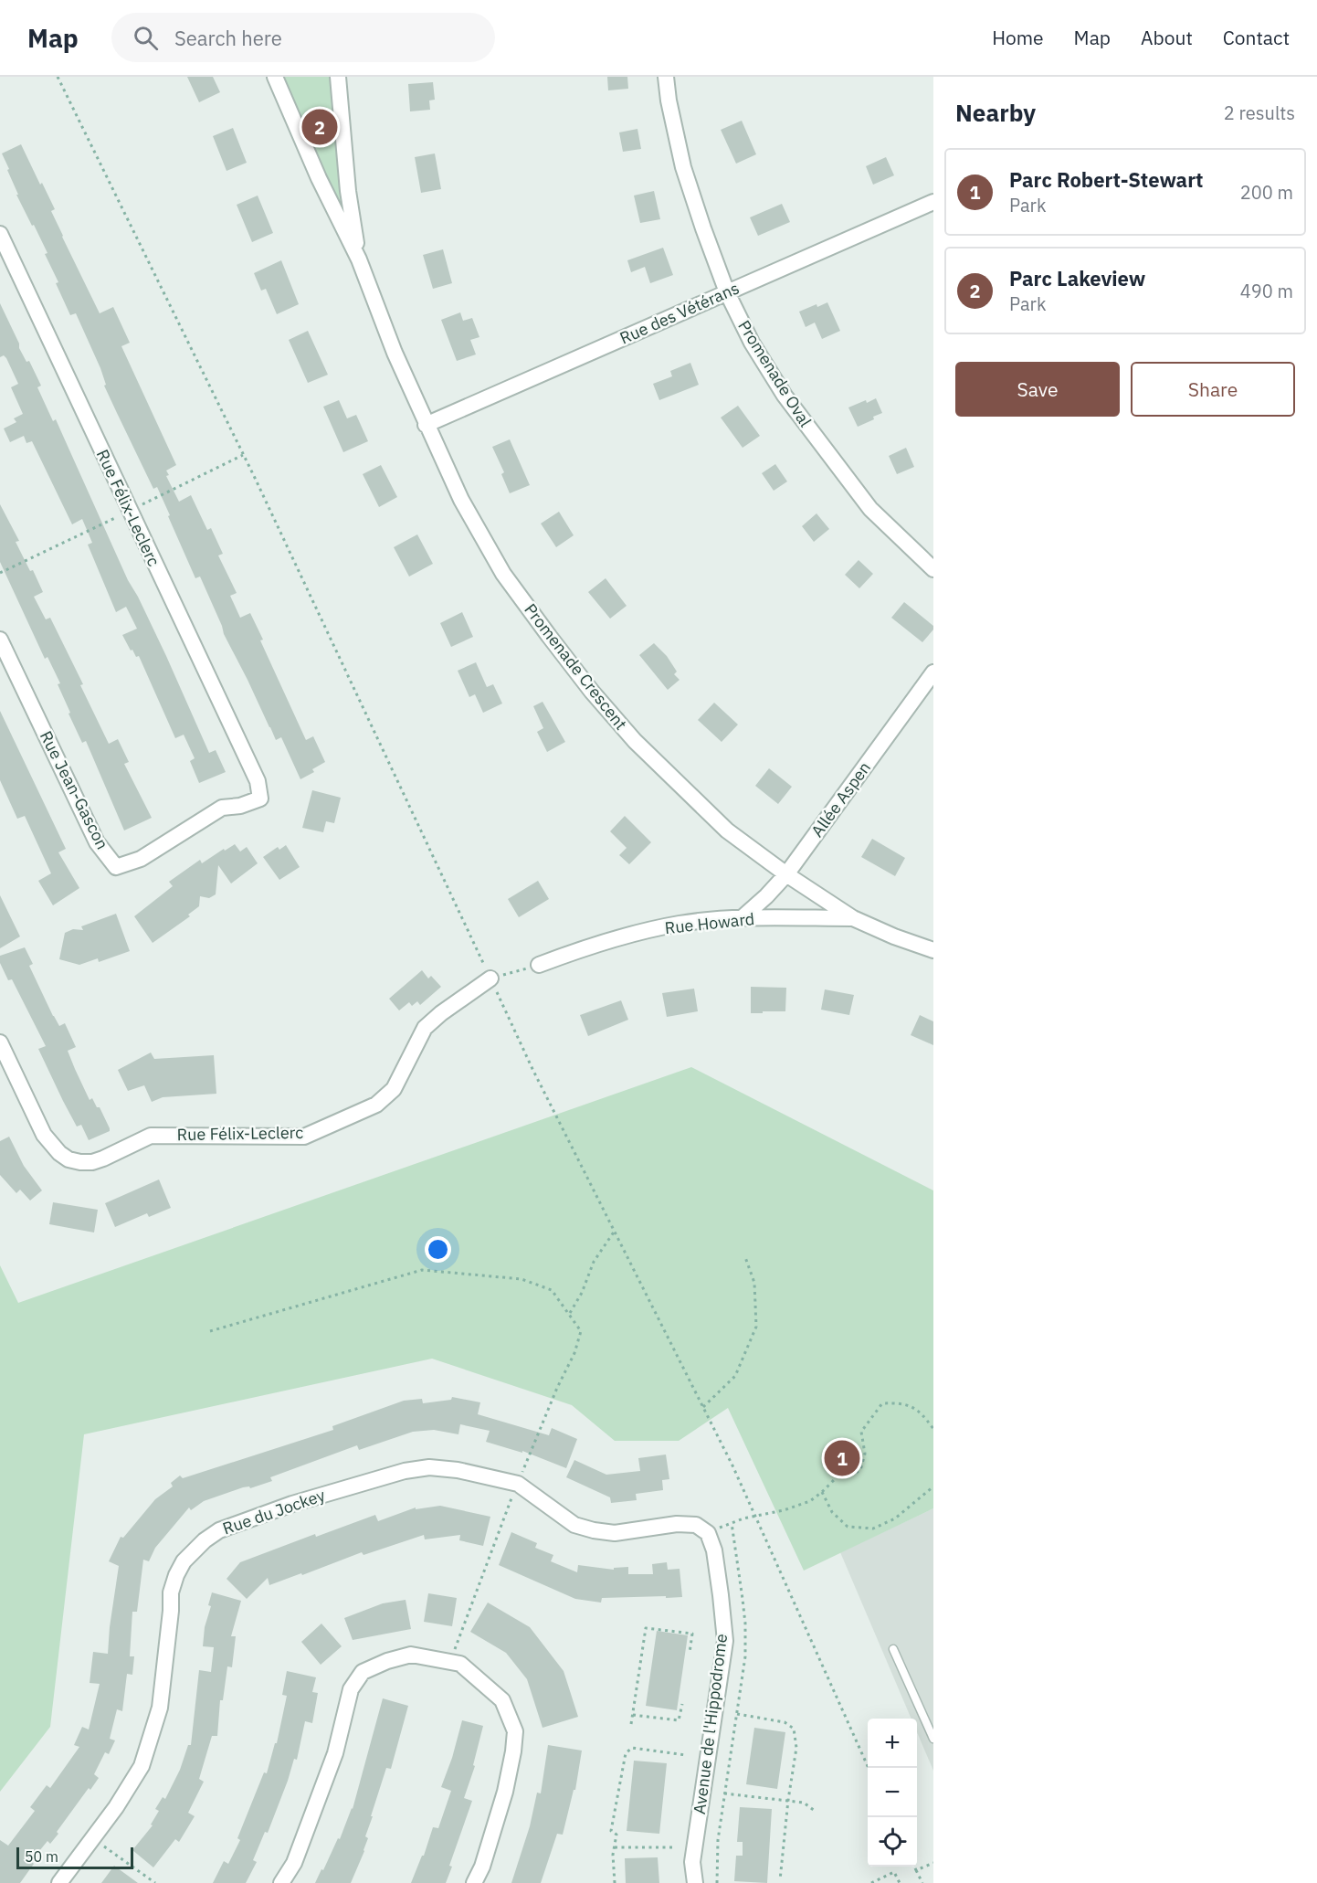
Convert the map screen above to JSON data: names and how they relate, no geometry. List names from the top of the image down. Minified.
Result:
{"streets":{"street":["Rue des Vétérans","Promenade Oval","Rue Félix-Leclerc","Promenade Crescent","Rue Jean-Gascon","Allée Aspen","Rue Howard","Rue du Jockey","Avenue de l'Hippodrome"]},"crossings":[["Rue des Vétérans","Promenade Oval"],["Rue des Vétérans","Promenade Crescent"],["Rue Félix-Leclerc","Rue Jean-Gascon"],["Promenade Crescent","Allée Aspen"],["Promenade Crescent","Rue Howard"],["Allée Aspen","Rue Howard"],["Rue du Jockey","Avenue de l'Hippodrome"]],"scale_bar":"50 m","page":{"header":"Map","search":"Search here","nav":["Home","Map","About","Contact"],"heading":["Nearby","2 results"],"pins":["2","1"],"list":[{"mark":"1","name":"Parc Robert-Stewart","note":"Park","value":"200 m"},{"mark":"2","name":"Parc Lakeview","note":"Park","value":"490 m"}],"buttons":["Save","Share"],"map_buttons":["+","−"],"scale":"50 m"}}
